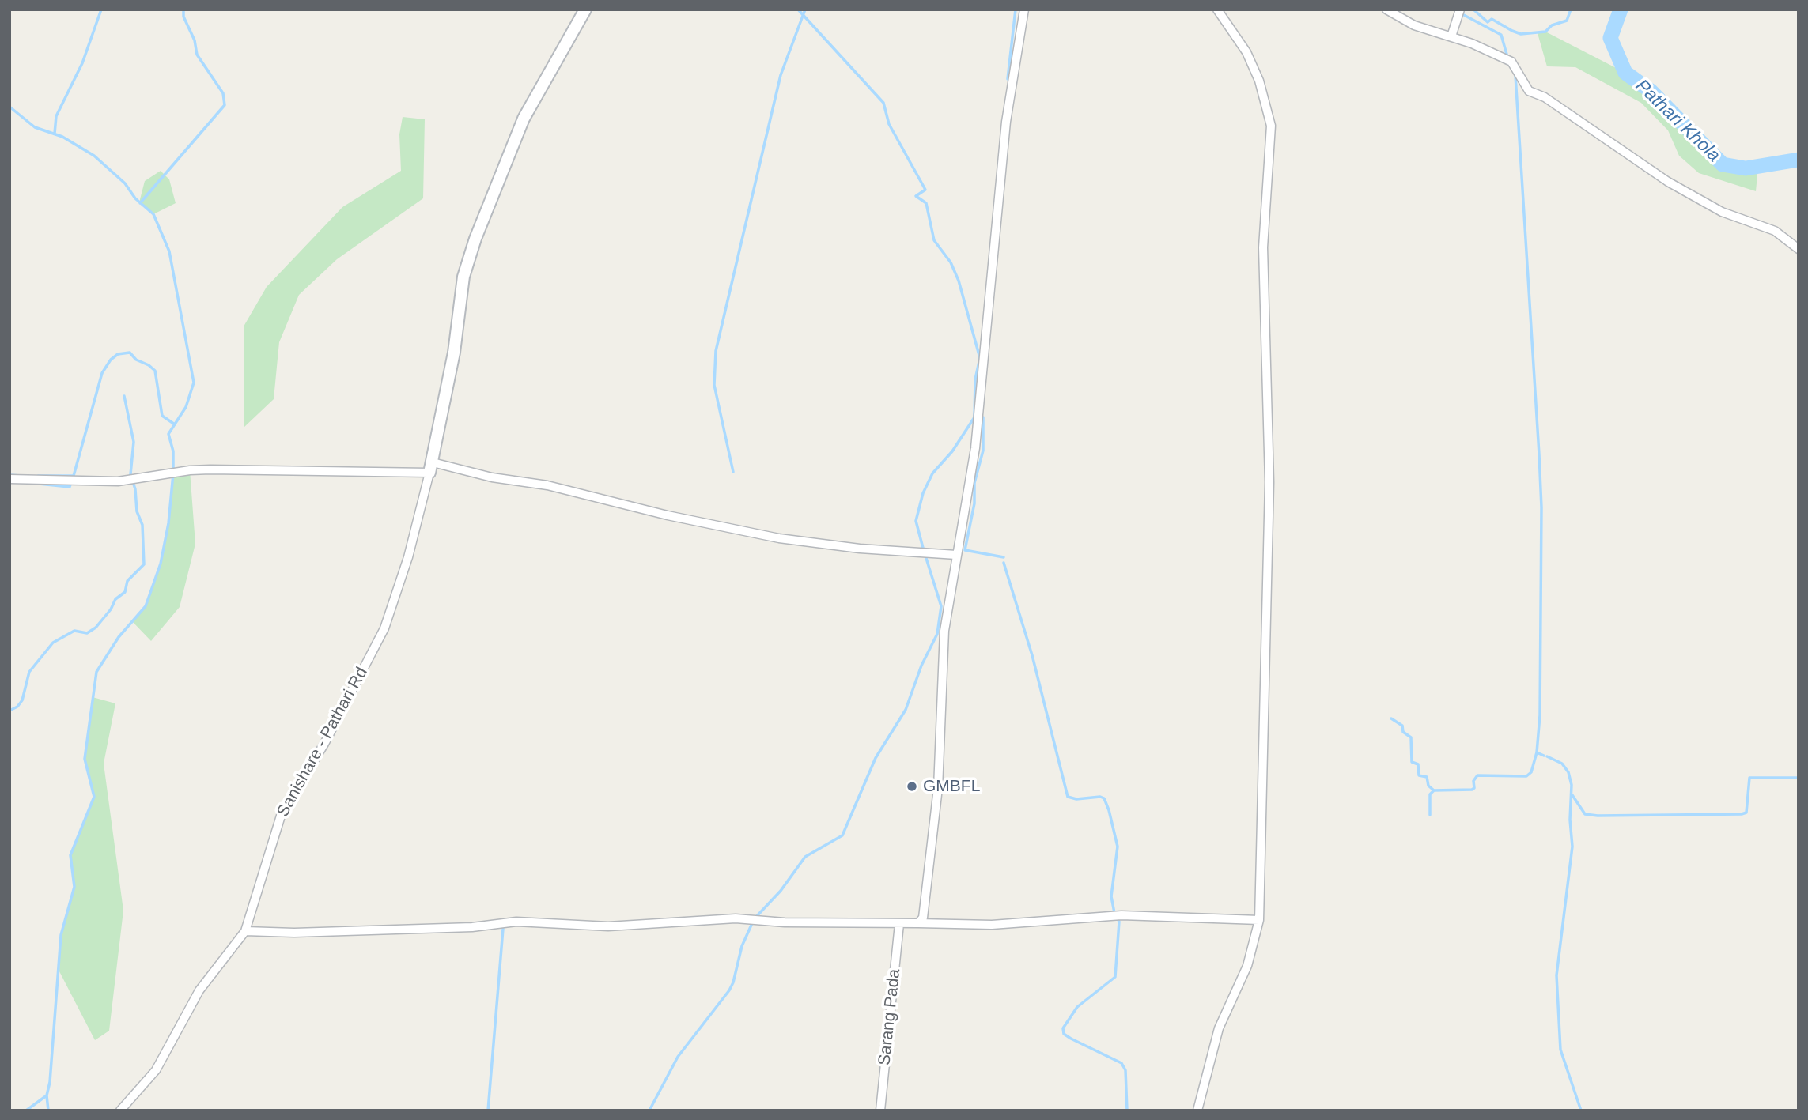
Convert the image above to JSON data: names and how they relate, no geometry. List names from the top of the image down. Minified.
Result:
{"streets":{"street":["Sanishare - Pathari Rd","Sarang Pada"]},"water":["Pathari Khola"],"places":["GMBFL"]}
